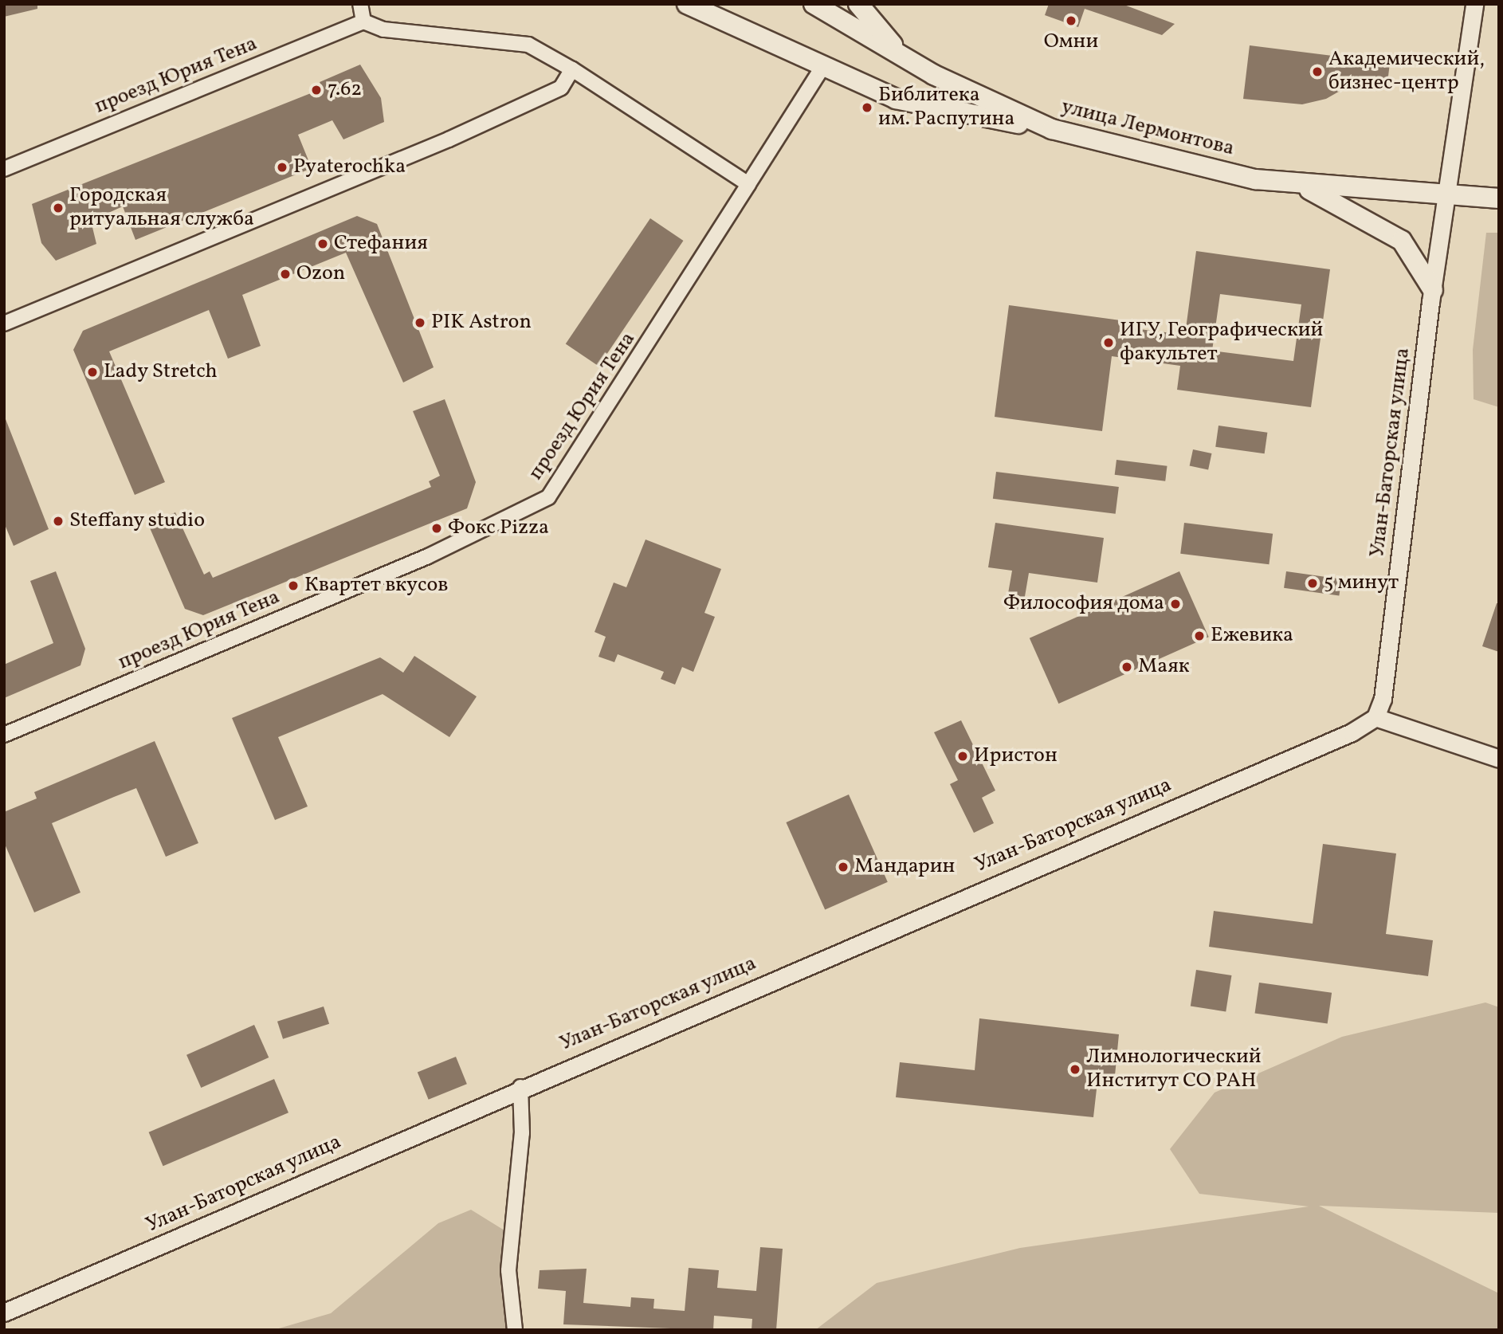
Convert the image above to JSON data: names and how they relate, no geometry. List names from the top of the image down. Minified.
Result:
{"streets":{"main road":["улица Лермонтова"],"street":["проезд Юрия Тена","Улан-Баторская улица"]},"crossings":[["улица Лермонтова","Улан-Баторская улица"]],"places":["Омни","Академический, бизнес-центр","7.62","Библитека им. Распутина","Pyaterochka","Городская ритуальная служба","Стефания","Ozon","PIK Astron","ИГУ, Географический факультет","Lady Stretch","Steffany studio","Фокс Pizza","5 минут","Квартет вкусов","Философия дома","Ежевика","Маяк","Иристон","Мандарин","Лимнологический Институт СО РАН"]}
